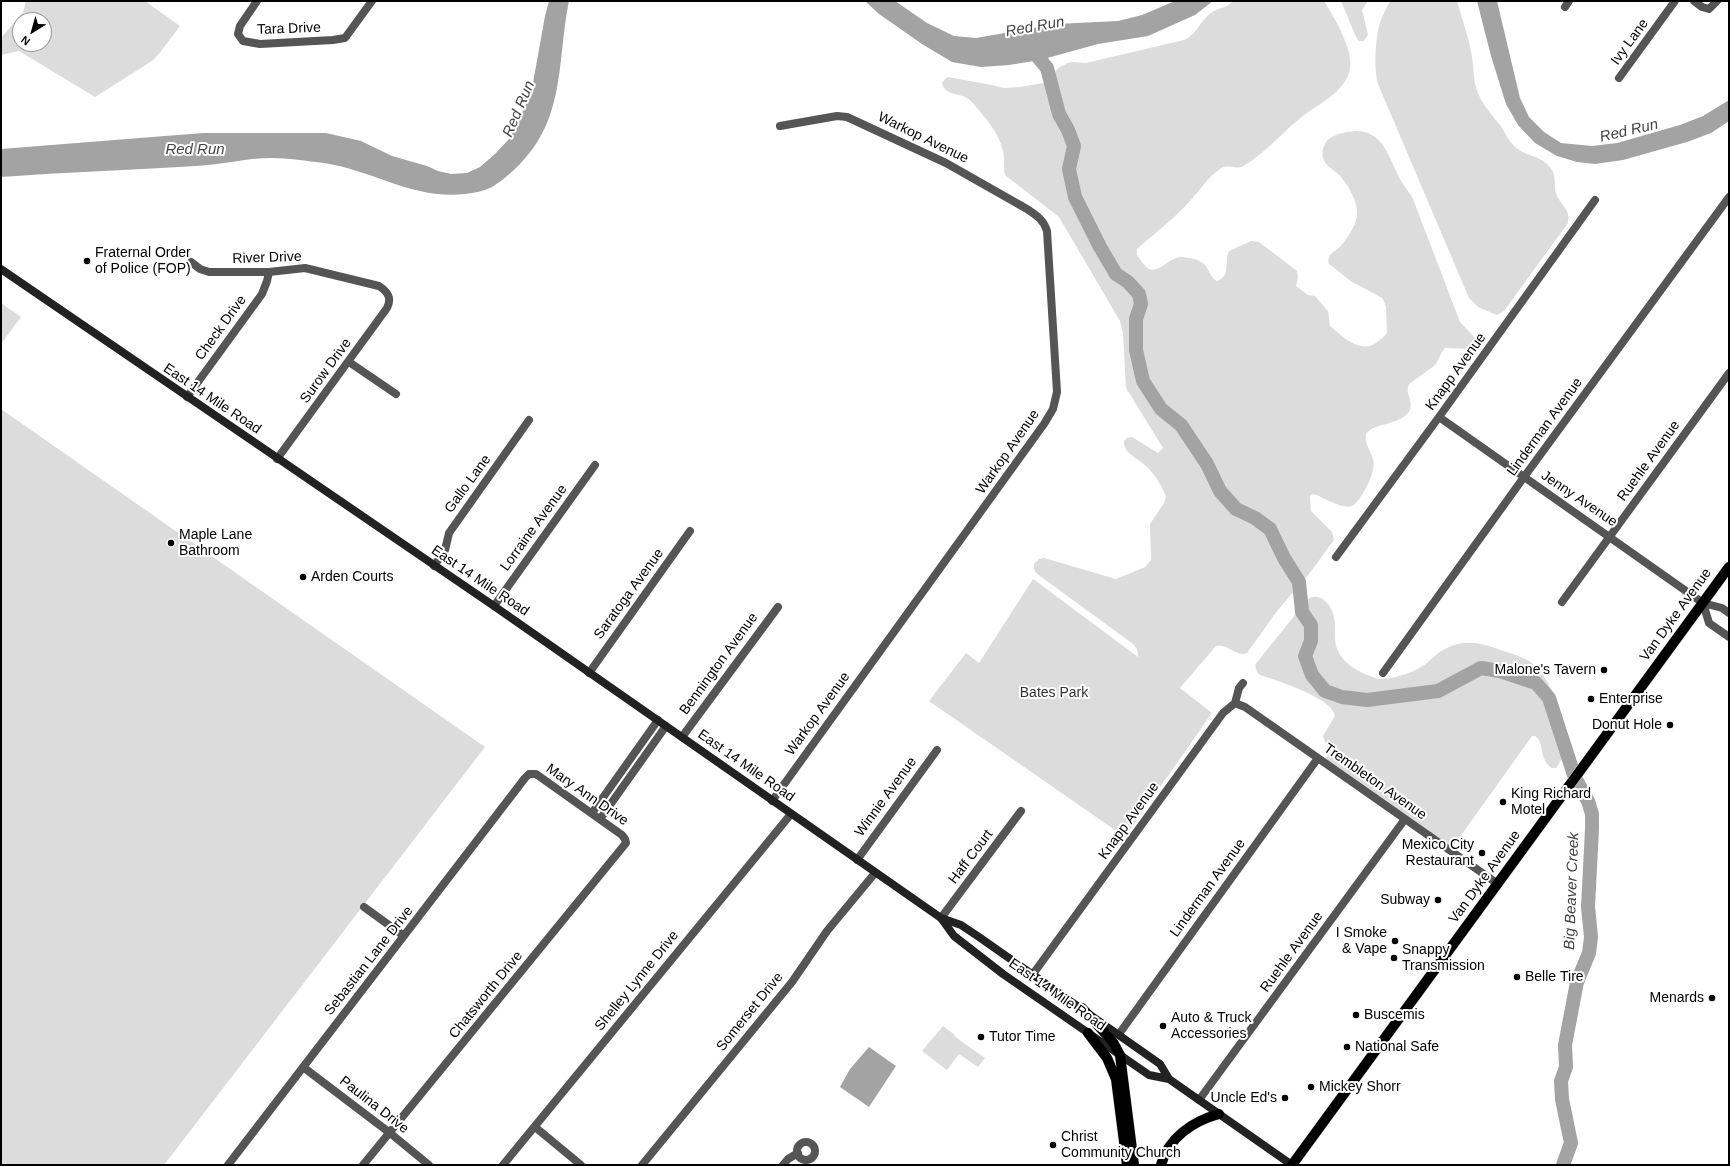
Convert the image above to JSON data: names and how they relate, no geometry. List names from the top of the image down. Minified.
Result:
{"streets":{"main road":["East 14 Mile Road","Van Dyke Avenue"],"street":["Tara Drive","Ivy Lane","Warkop Avenue","River Drive","Check Drive","Surow Drive","Knapp Avenue","Linderman Avenue","Ruehle Avenue","Gallo Lane","Jenny Avenue","Lorraine Avenue","Saratoga Avenue","Bennington Avenue","Trembleton Avenue","Mary Ann Drive","Winnie Avenue","Haff Court","Sebastian Lane Drive","Shelley Lynne Drive","Chatsworth Drive","Somerset Drive","Paulina Drive"]},"crossings":[["Warkop Avenue","East 14 Mile Road"],["River Drive","Check Drive"],["River Drive","Surow Drive"],["Check Drive","East 14 Mile Road"],["Surow Drive","East 14 Mile Road"],["Knapp Avenue","East 14 Mile Road"],["Knapp Avenue","Jenny Avenue"],["Knapp Avenue","Trembleton Avenue"],["East 14 Mile Road","Linderman Avenue"],["East 14 Mile Road","Ruehle Avenue"],["East 14 Mile Road","Gallo Lane"],["East 14 Mile Road","Lorraine Avenue"],["East 14 Mile Road","Saratoga Avenue"],["East 14 Mile Road","Van Dyke Avenue"],["East 14 Mile Road","Bennington Avenue"],["East 14 Mile Road","Winnie Avenue"],["East 14 Mile Road","Haff Court"],["East 14 Mile Road","Shelley Lynne Drive"],["East 14 Mile Road","Somerset Drive"],["Linderman Avenue","Jenny Avenue"],["Linderman Avenue","Trembleton Avenue"],["Ruehle Avenue","Jenny Avenue"],["Ruehle Avenue","Trembleton Avenue"],["Jenny Avenue","Van Dyke Avenue"],["Van Dyke Avenue","Trembleton Avenue"],["Mary Ann Drive","Sebastian Lane Drive"],["Mary Ann Drive","Chatsworth Drive"],["Sebastian Lane Drive","Paulina Drive"],["Chatsworth Drive","Paulina Drive"]],"water":["Red Run","Big Beaver Creek"],"parks":["Bates Park"],"places":["Fraternal Order of Police (FOP)","Maple Lane Bathroom","Arden Courts","Malone's Tavern","Enterprise","Donut Hole","King Richard Motel","Mexico City Restaurant","Subway","I Smoke & Vape","Snappy Transmission","Belle Tire","Menards","Buscemis","Auto & Truck Accessories","Tutor Time","National Safe","Mickey Shorr","Uncle Ed's","Christ Community Church"],"north":"bottom left"}
